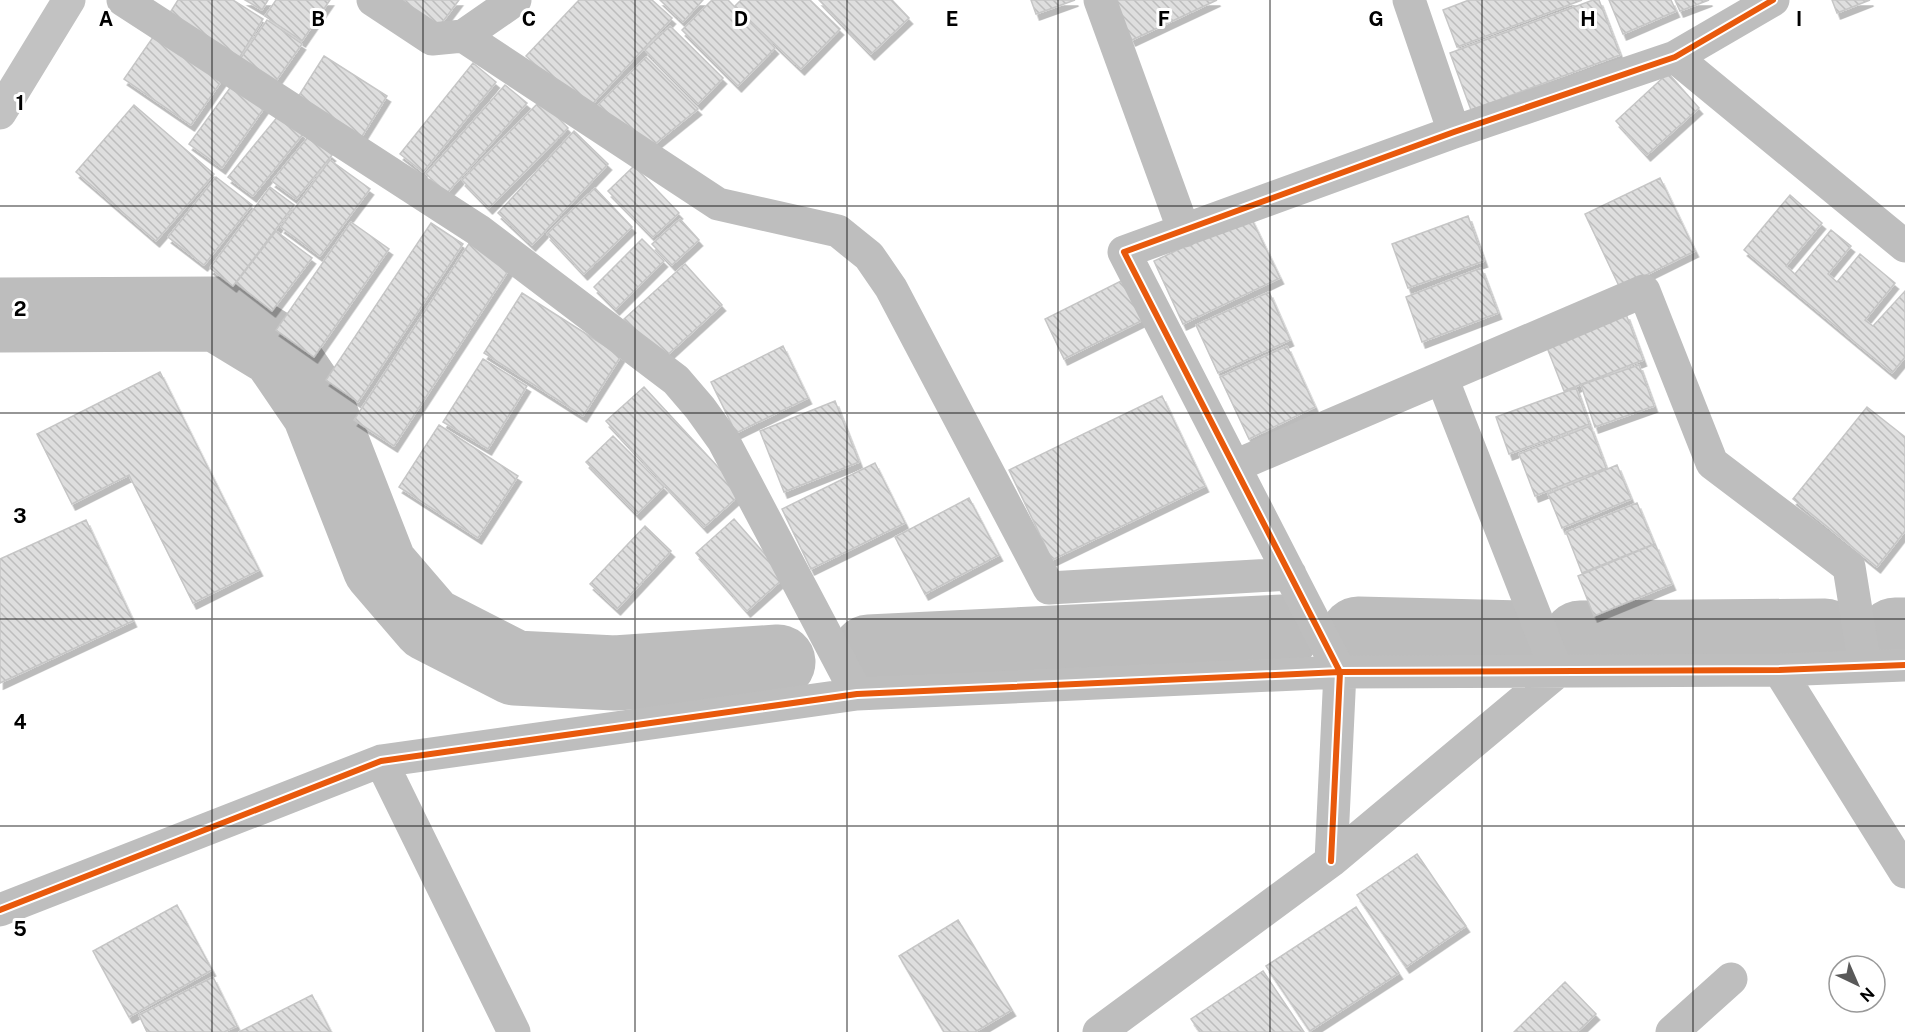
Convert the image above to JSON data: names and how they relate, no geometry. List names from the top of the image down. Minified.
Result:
{"north":"bottom right","grid":{"columns":["A","B","C","D","E","F","G","H","I"],"rows":["1","2","3","4","5"]}}
